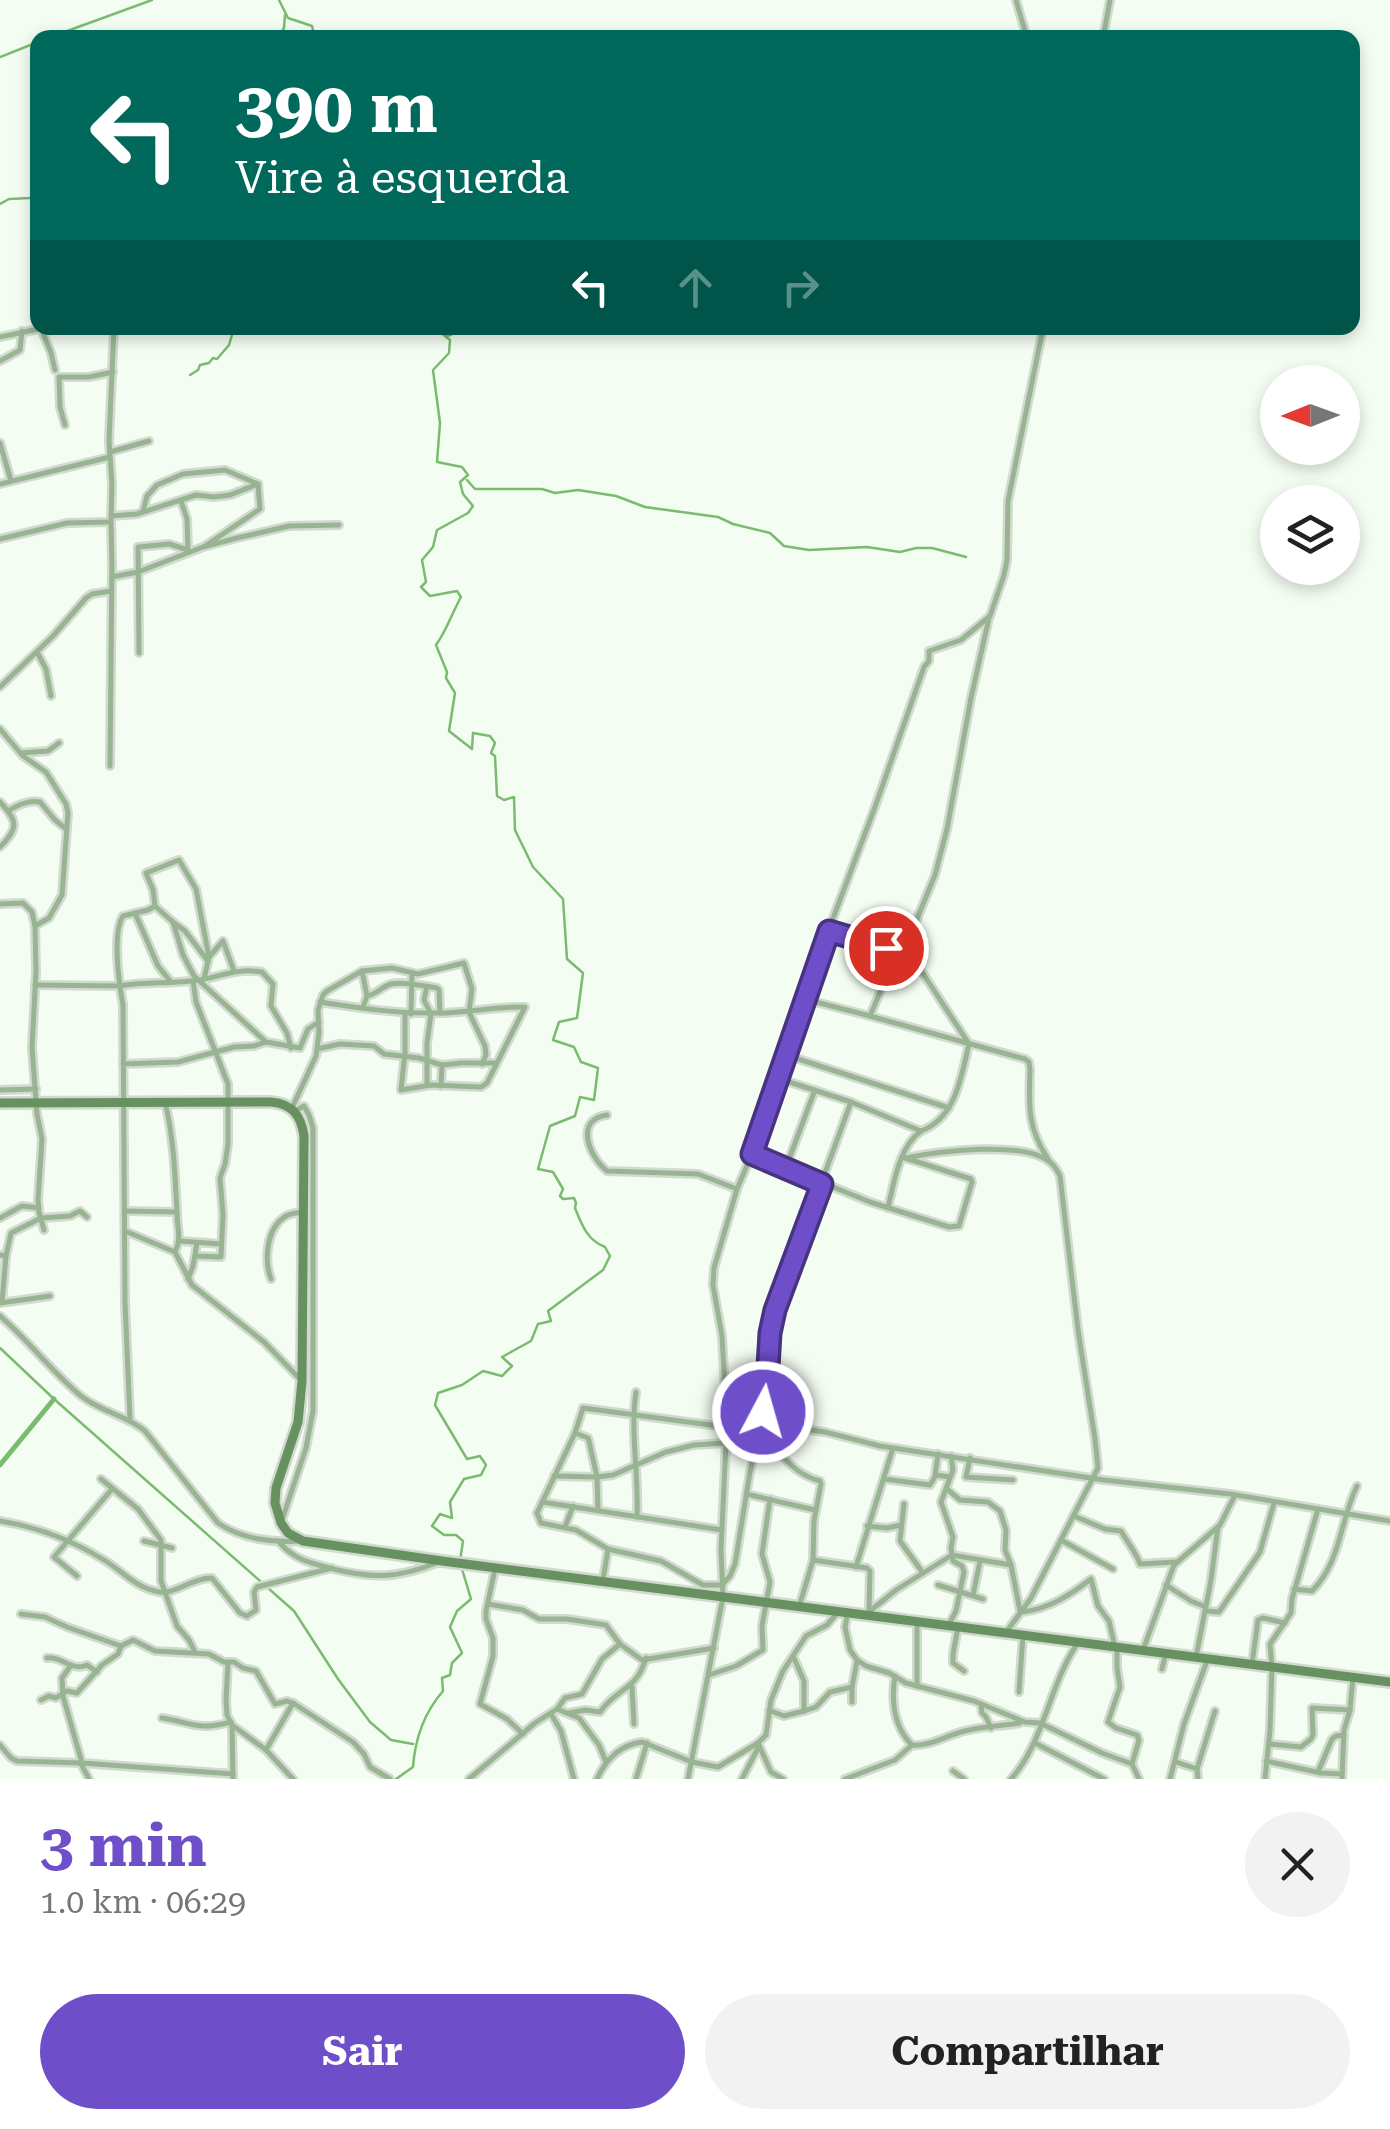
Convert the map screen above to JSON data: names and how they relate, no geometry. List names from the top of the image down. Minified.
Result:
{"north":"left","page":{"turn":["390 m","Vire à esquerda"],"heading":["3 min","1.0 km · 06:29"],"buttons":["Sair","Compartilhar"]}}
